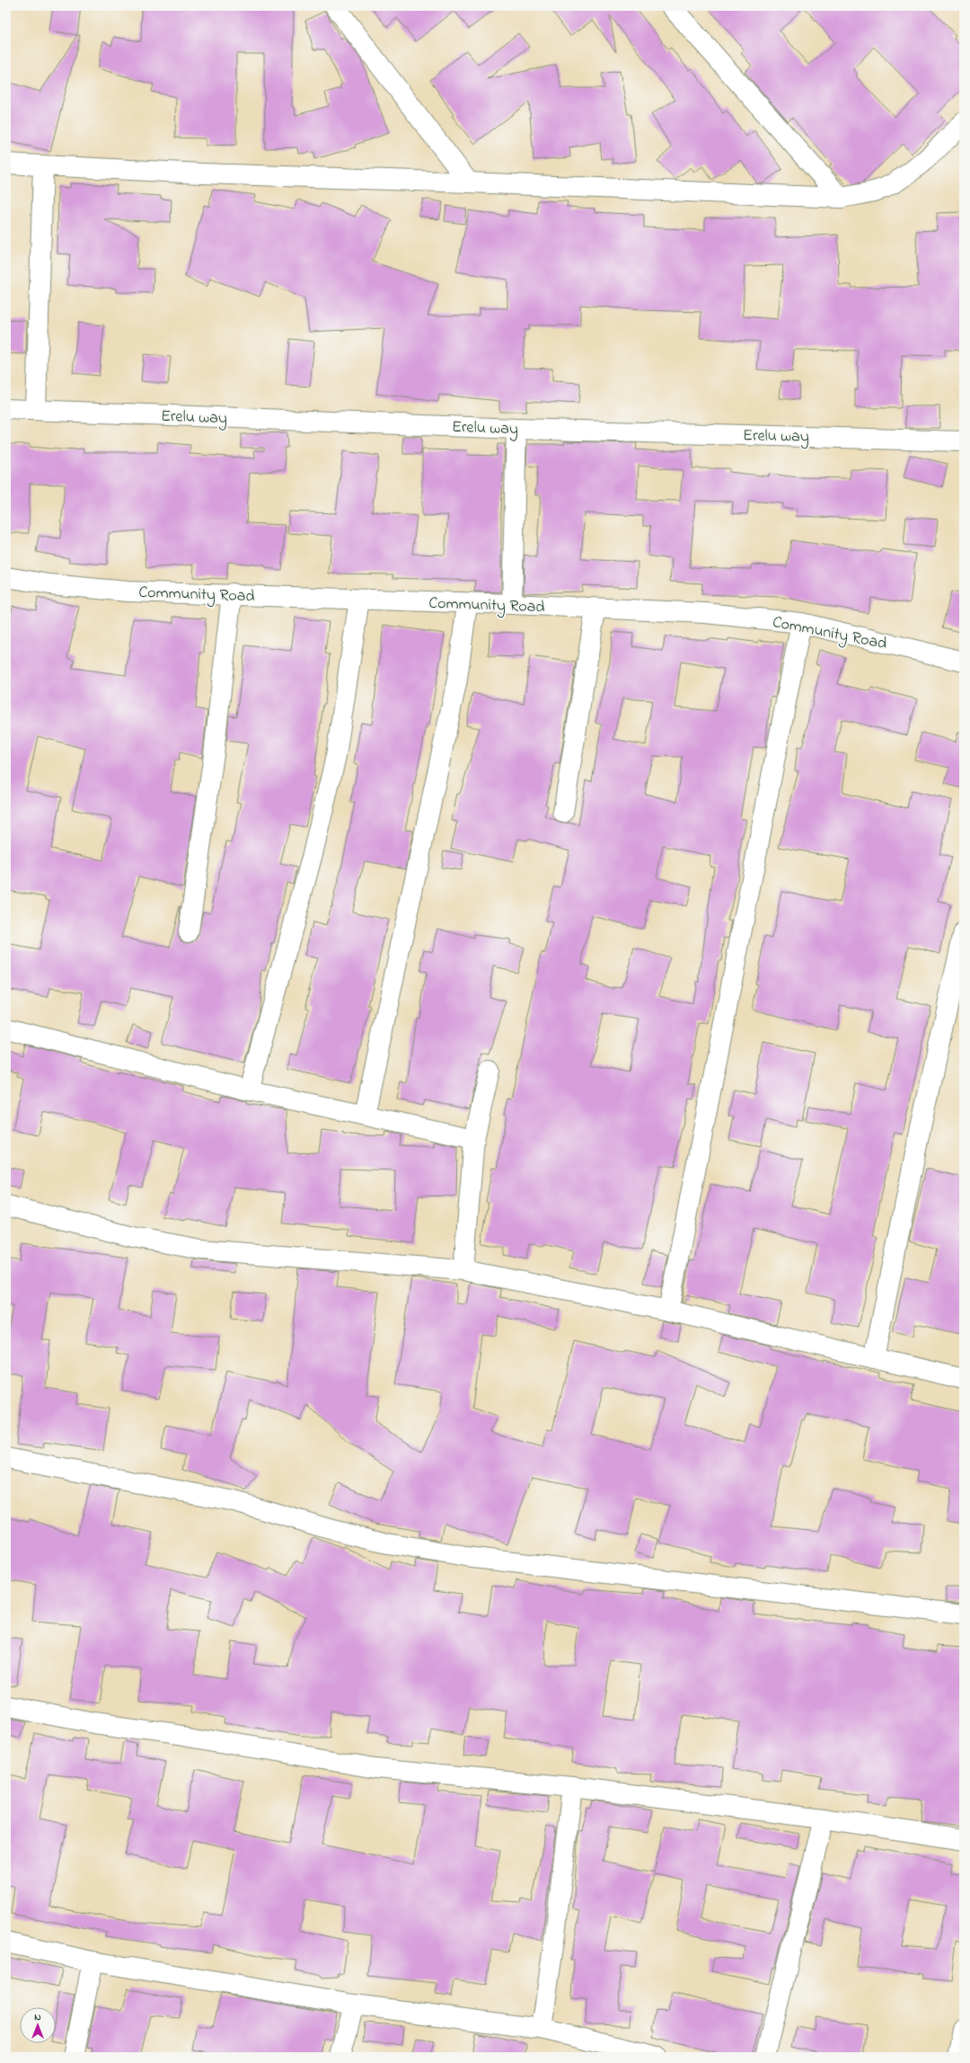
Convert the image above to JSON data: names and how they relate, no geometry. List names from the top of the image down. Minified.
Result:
{"streets":{"street":["Erelu way","Community Road"]},"north":"top"}
